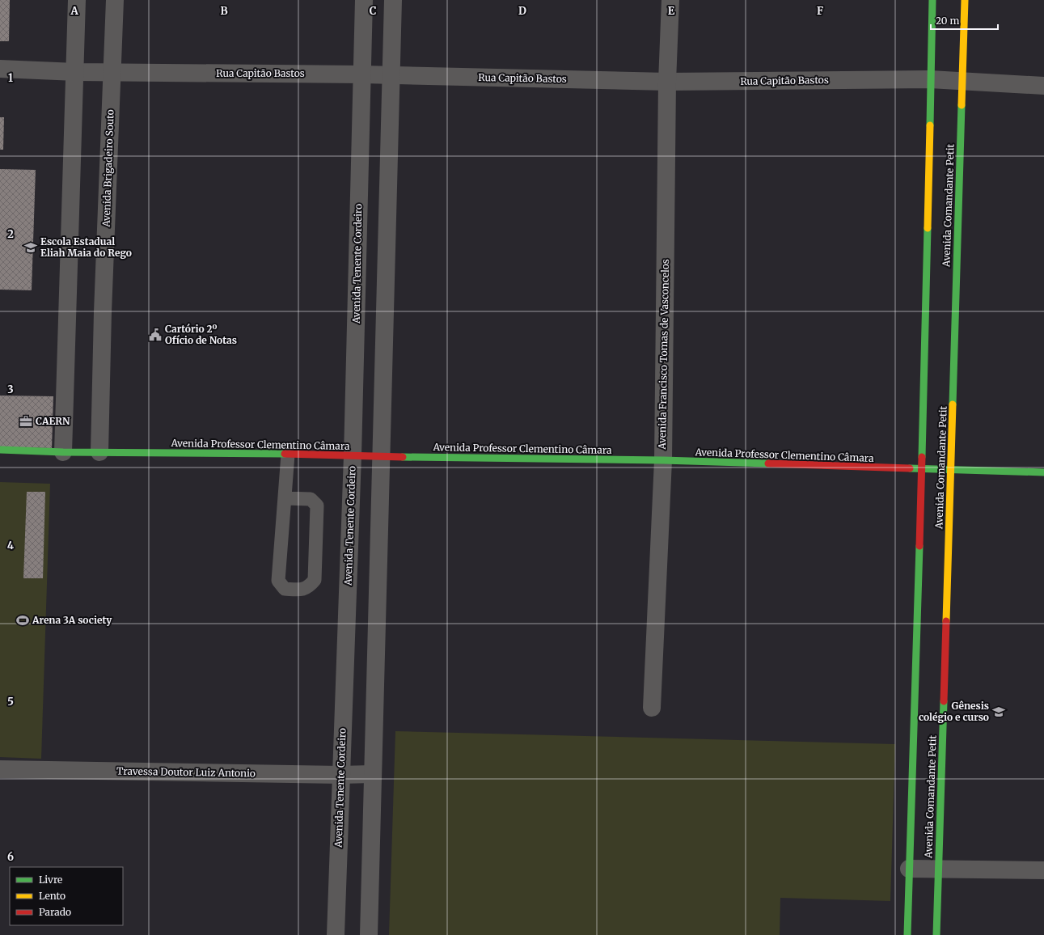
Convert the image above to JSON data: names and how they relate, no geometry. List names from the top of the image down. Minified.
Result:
{"streets":{"street":["Rua Capitão Bastos","Avenida Brigadeiro Souto","Avenida Comandante Petit","Avenida Tenente Cordeiro","Avenida Francisco Tomas de Vasconcelos","Avenida Professor Clementino Câmara","Travessa Doutor Luiz Antonio"]},"crossings":[["Rua Capitão Bastos","Avenida Brigadeiro Souto"],["Rua Capitão Bastos","Avenida Comandante Petit"],["Rua Capitão Bastos","Avenida Tenente Cordeiro"],["Rua Capitão Bastos","Avenida Francisco Tomas de Vasconcelos"],["Avenida Brigadeiro Souto","Avenida Professor Clementino Câmara"],["Avenida Comandante Petit","Avenida Professor Clementino Câmara"],["Avenida Tenente Cordeiro","Avenida Professor Clementino Câmara"],["Avenida Tenente Cordeiro","Travessa Doutor Luiz Antonio"],["Avenida Francisco Tomas de Vasconcelos","Avenida Professor Clementino Câmara"]],"places":{"school or university":["Escola Estadual Eliah Maia do Rego","Gênesis colégio e curso"],"public building":["Cartório 2º Ofício de Notas"],"office":["CAERN"],"sports":["Arena 3A society"]},"legend":["Livre","Lento","Parado"],"scale_bar":"20 m","grid":{"columns":["A","B","C","D","E","F"],"rows":["1","2","3","4","5","6"]}}
